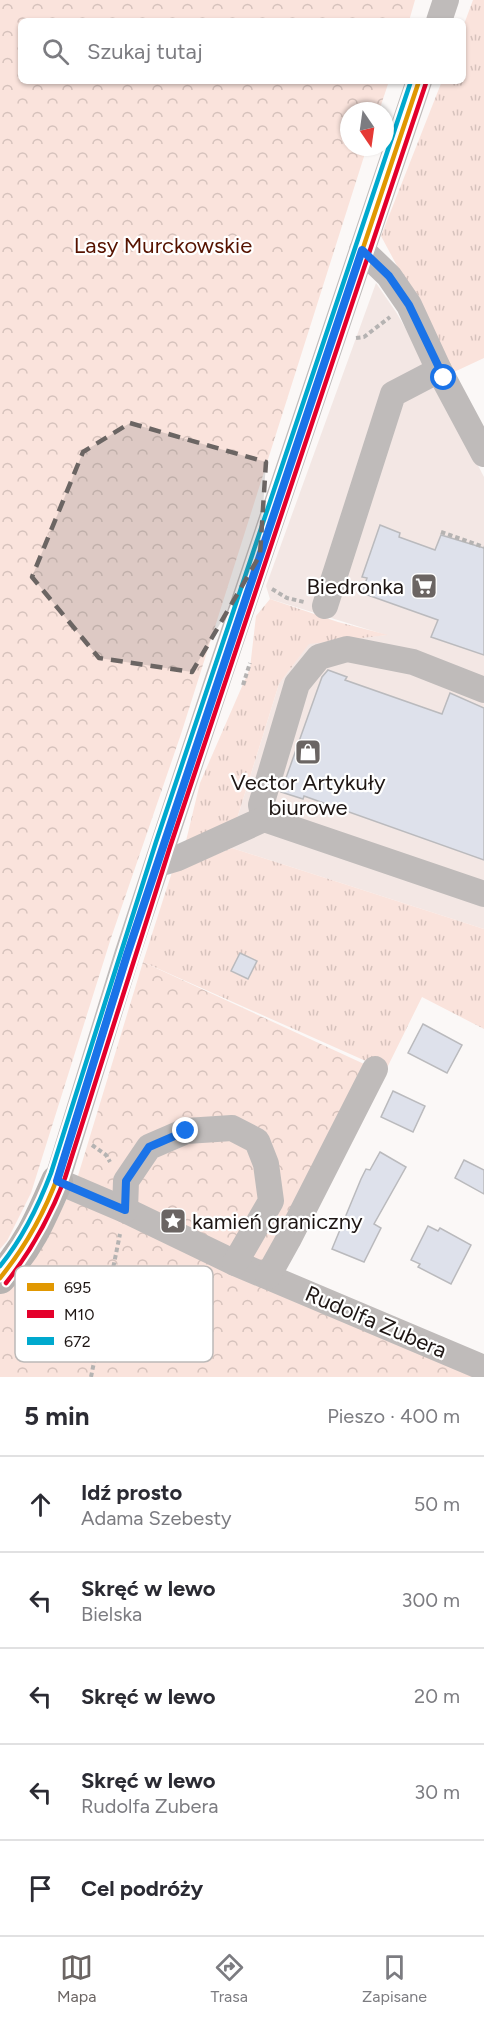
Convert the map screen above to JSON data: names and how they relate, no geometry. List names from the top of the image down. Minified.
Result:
{"streets":{"street":["Rudolfa Zubera"]},"parks":["Lasy Murckowskie"],"places":{"supermarket":["Biedronka"],"shop":["Vector Artykuły biurowe"],"place":["kamień graniczny"]},"lines":["transit line 695","transit line M10","transit line 672"],"legend":["695","M10","672"],"north":"bottom","page":{"search":"Szukaj tutaj","heading":["5 min","Pieszo · 400 m"],"list":[["Idź prosto","Adama Szebesty","50 m"],["Skręć w lewo","Bielska","300 m"],["Skręć w lewo","20 m"],["Skręć w lewo","Rudolfa Zubera","30 m"],"Cel podróży"],"nav":["Mapa","Trasa","Zapisane"]}}
